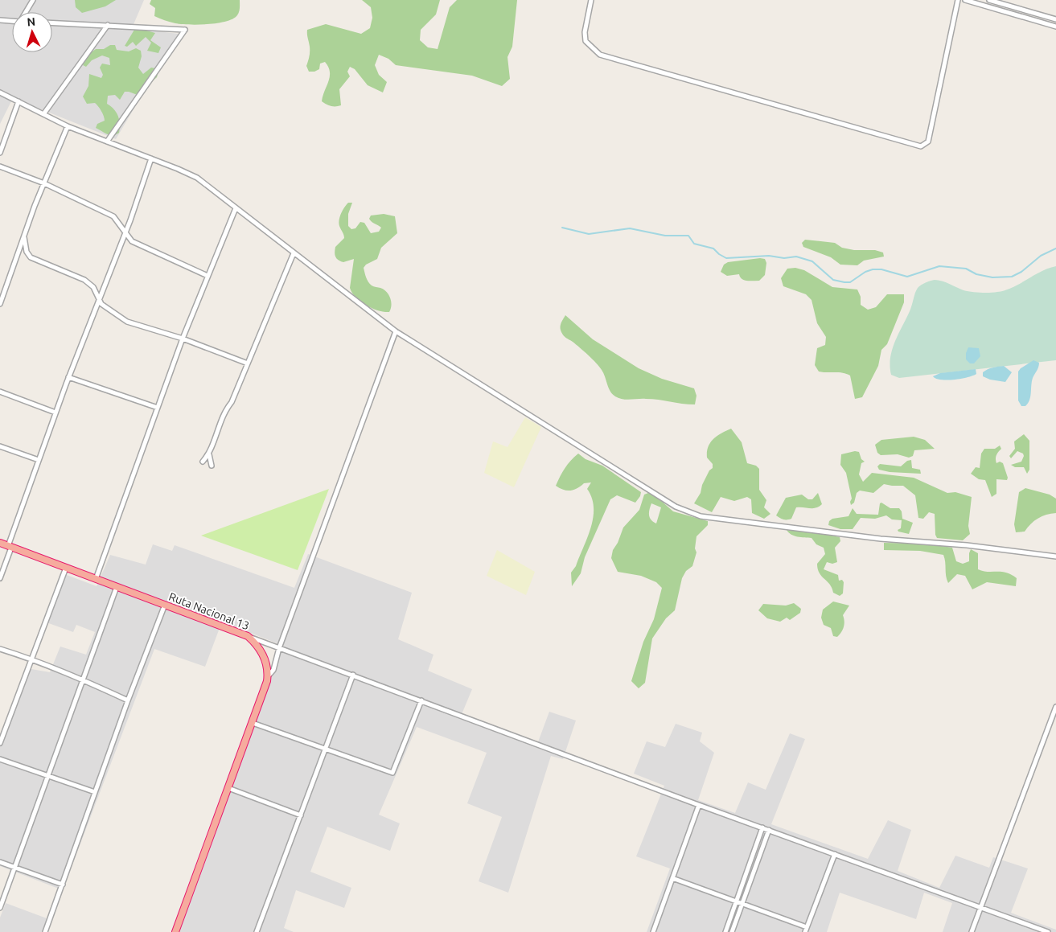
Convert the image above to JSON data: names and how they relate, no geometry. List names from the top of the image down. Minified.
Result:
{"streets":{"highway":["Ruta Nacional 13"]},"north":"top"}
